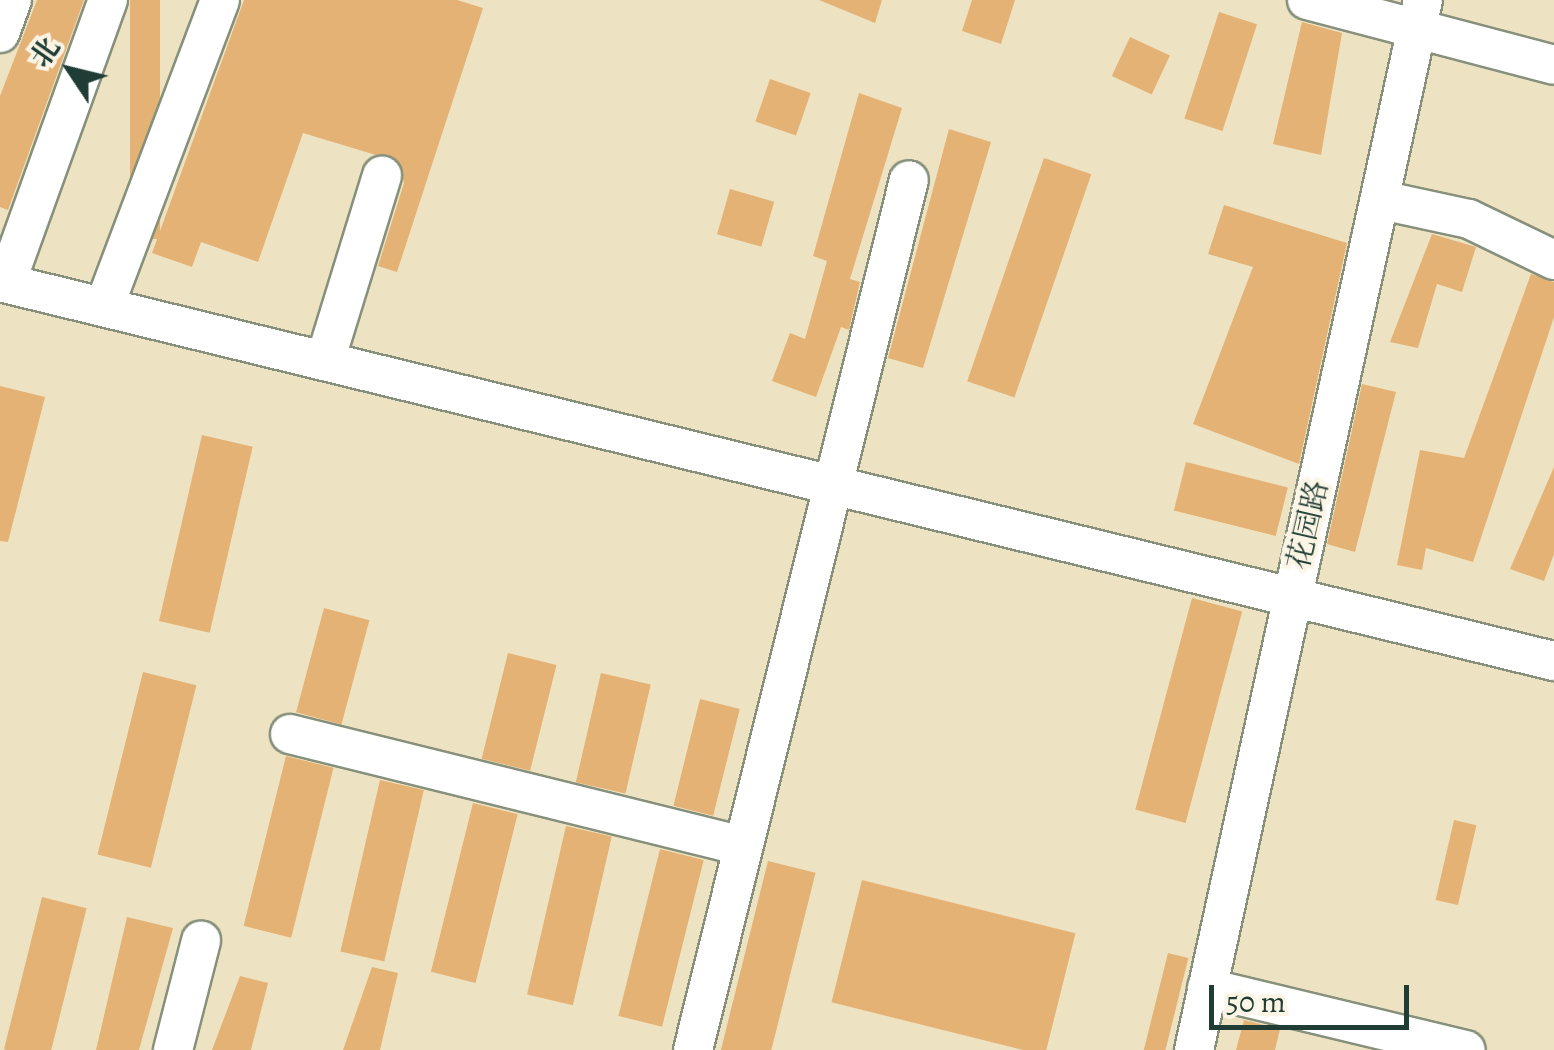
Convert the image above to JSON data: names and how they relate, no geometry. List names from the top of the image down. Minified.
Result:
{"streets":{"street":["花园路"]},"scale_bar":"50 m","north":"top left"}
